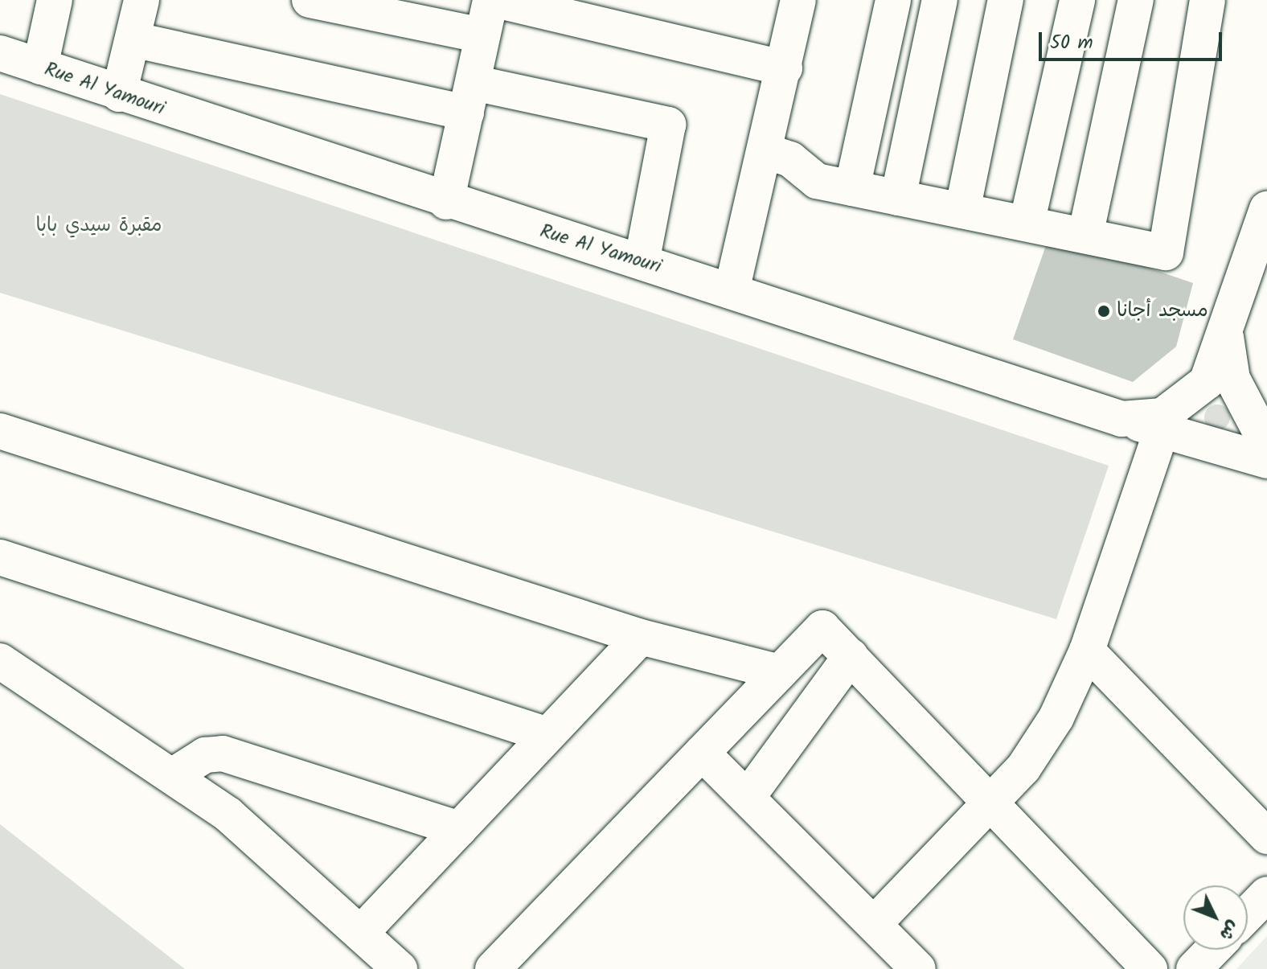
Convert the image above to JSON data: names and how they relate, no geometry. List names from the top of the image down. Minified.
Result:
{"streets":{"street":["Rue Al Yamouri"]},"parks":["مقبرة سيدي بابا"],"places":["مسجد أجانا"],"scale_bar":"50 m","north":"bottom right"}
